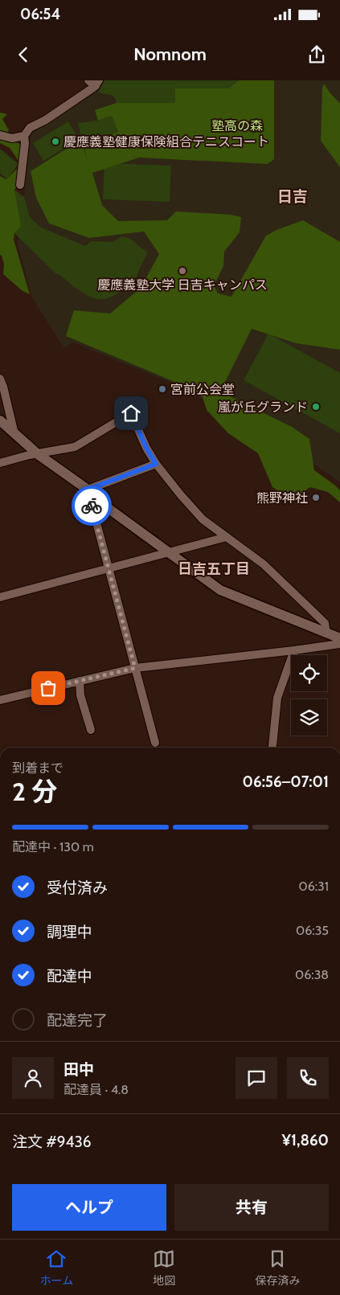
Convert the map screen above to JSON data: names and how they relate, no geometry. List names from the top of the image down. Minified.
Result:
{"districts":["日吉","日吉五丁目"],"parks":["塾高の森"],"places":["慶應義塾健康保険組合テニスコート","慶應義塾大学 日吉キャンパス","宮前公会堂","嵐が丘グランド","熊野神社"],"page":{"status":"06:54","header":"Nomnom","heading":["2 分","到着まで","06:56–07:01"],"panel":["田中","配達員 · 4.8","注文 #9436","¥1,860"],"bar":"配達中 · 130 m","list":[["受付済み","06:31"],["調理中","06:35"],["配達中","06:38"],"配達完了"],"buttons":["ヘルプ","共有"],"tabs":["ホーム","地図","保存済み"]}}
